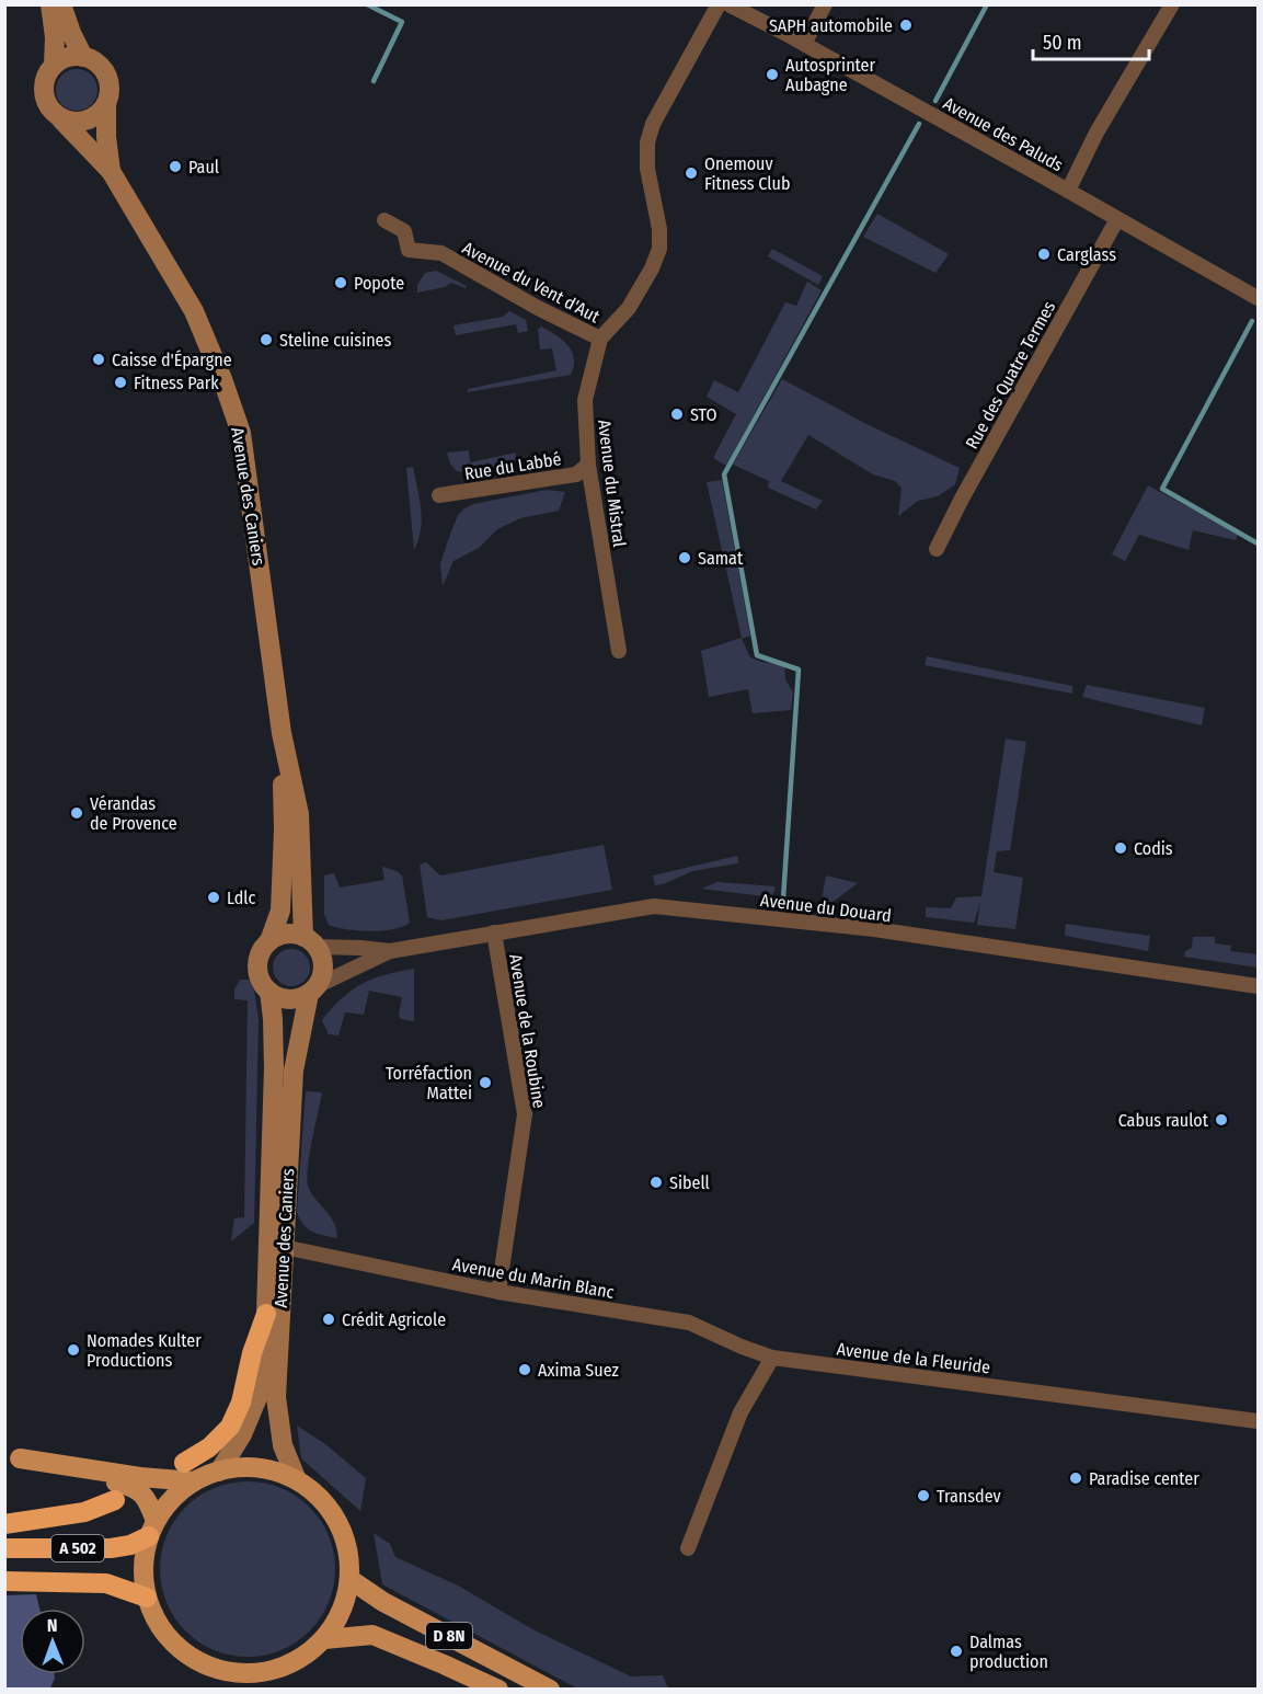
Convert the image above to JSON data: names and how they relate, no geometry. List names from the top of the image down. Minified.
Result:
{"streets":{"highway":["A 502"],"main road":["D 8N"],"street":["Avenue des Paluds","Avenue du Vent d'Aut","Rue des Quatre Termes","Rue du Labbé","Avenue du Mistral","Avenue des Caniers","Avenue du Douard","Avenue de la Roubine","Avenue du Marin Blanc","Avenue de la Fleuride"]},"crossings":[["Avenue des Paluds","Rue des Quatre Termes"],["Avenue du Vent d'Aut","Avenue du Mistral"],["Rue du Labbé","Avenue du Mistral"],["Avenue des Caniers","Avenue du Douard"],["Avenue des Caniers","Avenue du Marin Blanc"],["Avenue des Caniers","A 502"],["Avenue des Caniers","D 8N"],["Avenue du Douard","Avenue de la Roubine"],["Avenue de la Roubine","Avenue du Marin Blanc"],["Avenue du Marin Blanc","Avenue de la Fleuride"],["A 502","D 8N"]],"places":["SAPH automobile","Autosprinter Aubagne","Paul","Onemouv Fitness Club","Carglass","Popote","Steline cuisines","Caisse d'Épargne","Fitness Park","STO","Samat","Vérandas de Provence","Codis","Ldlc","Torréfaction Mattei","Cabus raulot","Sibell","Crédit Agricole","Nomades Kulter Productions","Axima Suez","Paradise center","Transdev","Dalmas production"],"scale_bar":"50 m","north":"top"}
